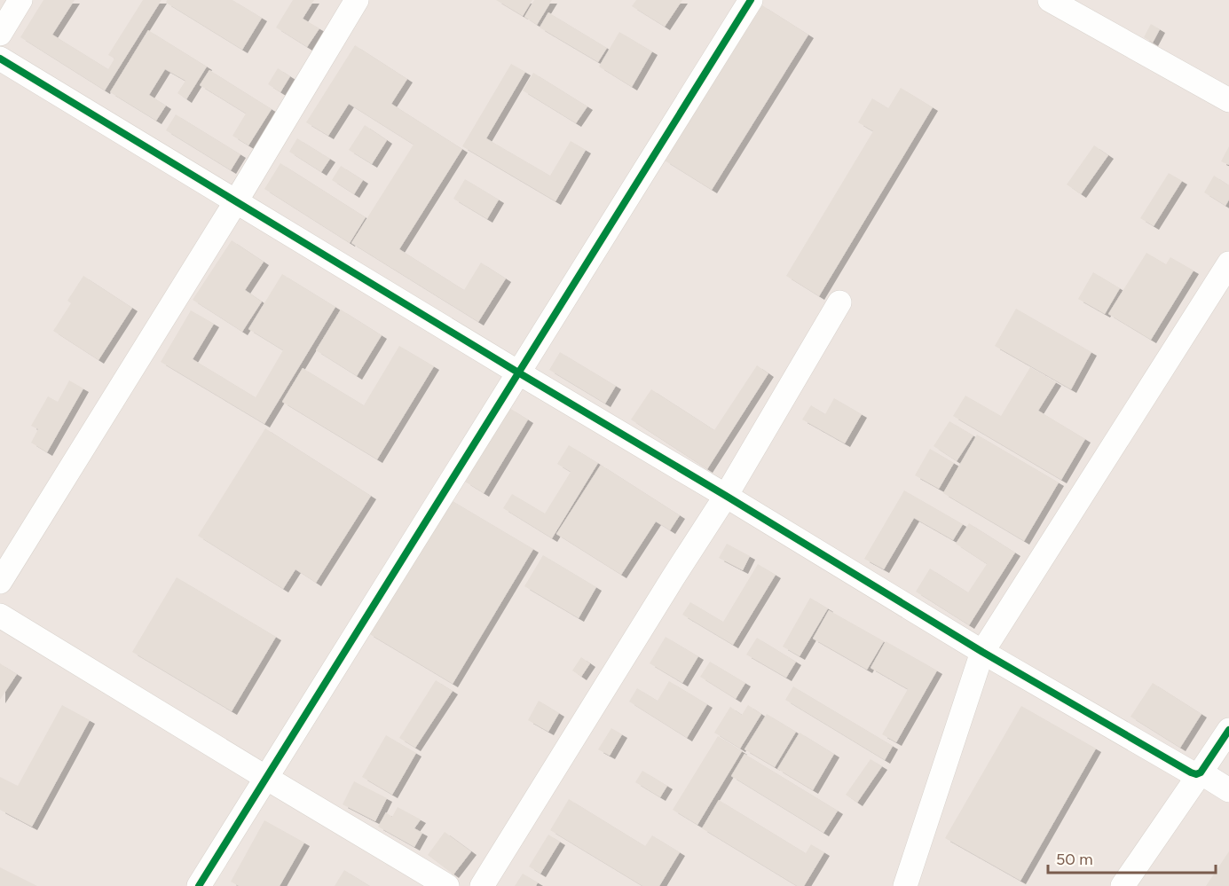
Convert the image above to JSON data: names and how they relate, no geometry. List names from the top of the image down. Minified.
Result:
{"scale_bar":"50 m"}
